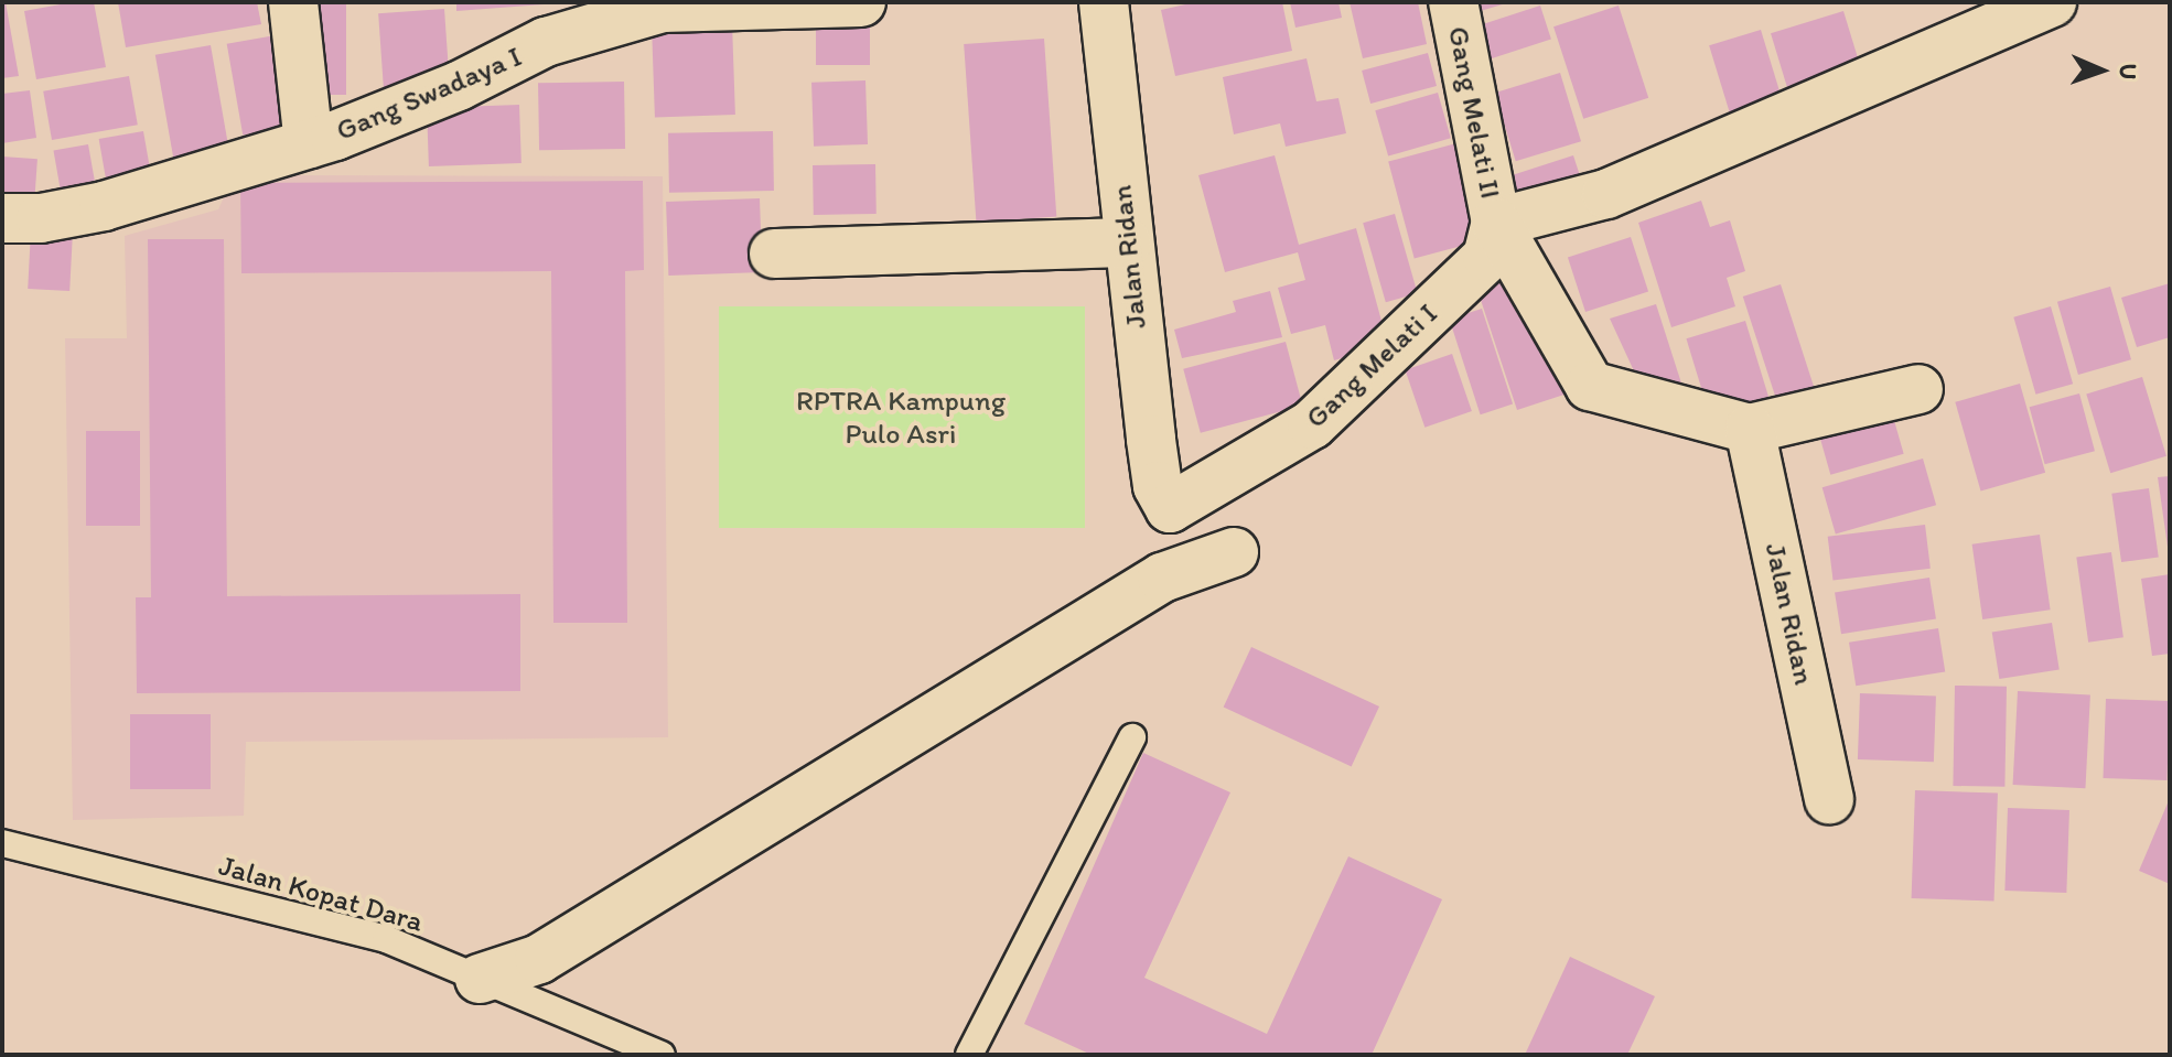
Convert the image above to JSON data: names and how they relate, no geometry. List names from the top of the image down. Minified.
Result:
{"streets":{"street":["Gang Swadaya I","Gang Melati II","Jalan Ridan","Gang Melati I"],"lane":["Jalan Kopat Dara"]},"crossings":[["Gang Melati II","Gang Melati I"],["Jalan Ridan","Gang Melati I"]],"parks":["RPTRA Kampung Pulo Asri"],"north":"right"}
